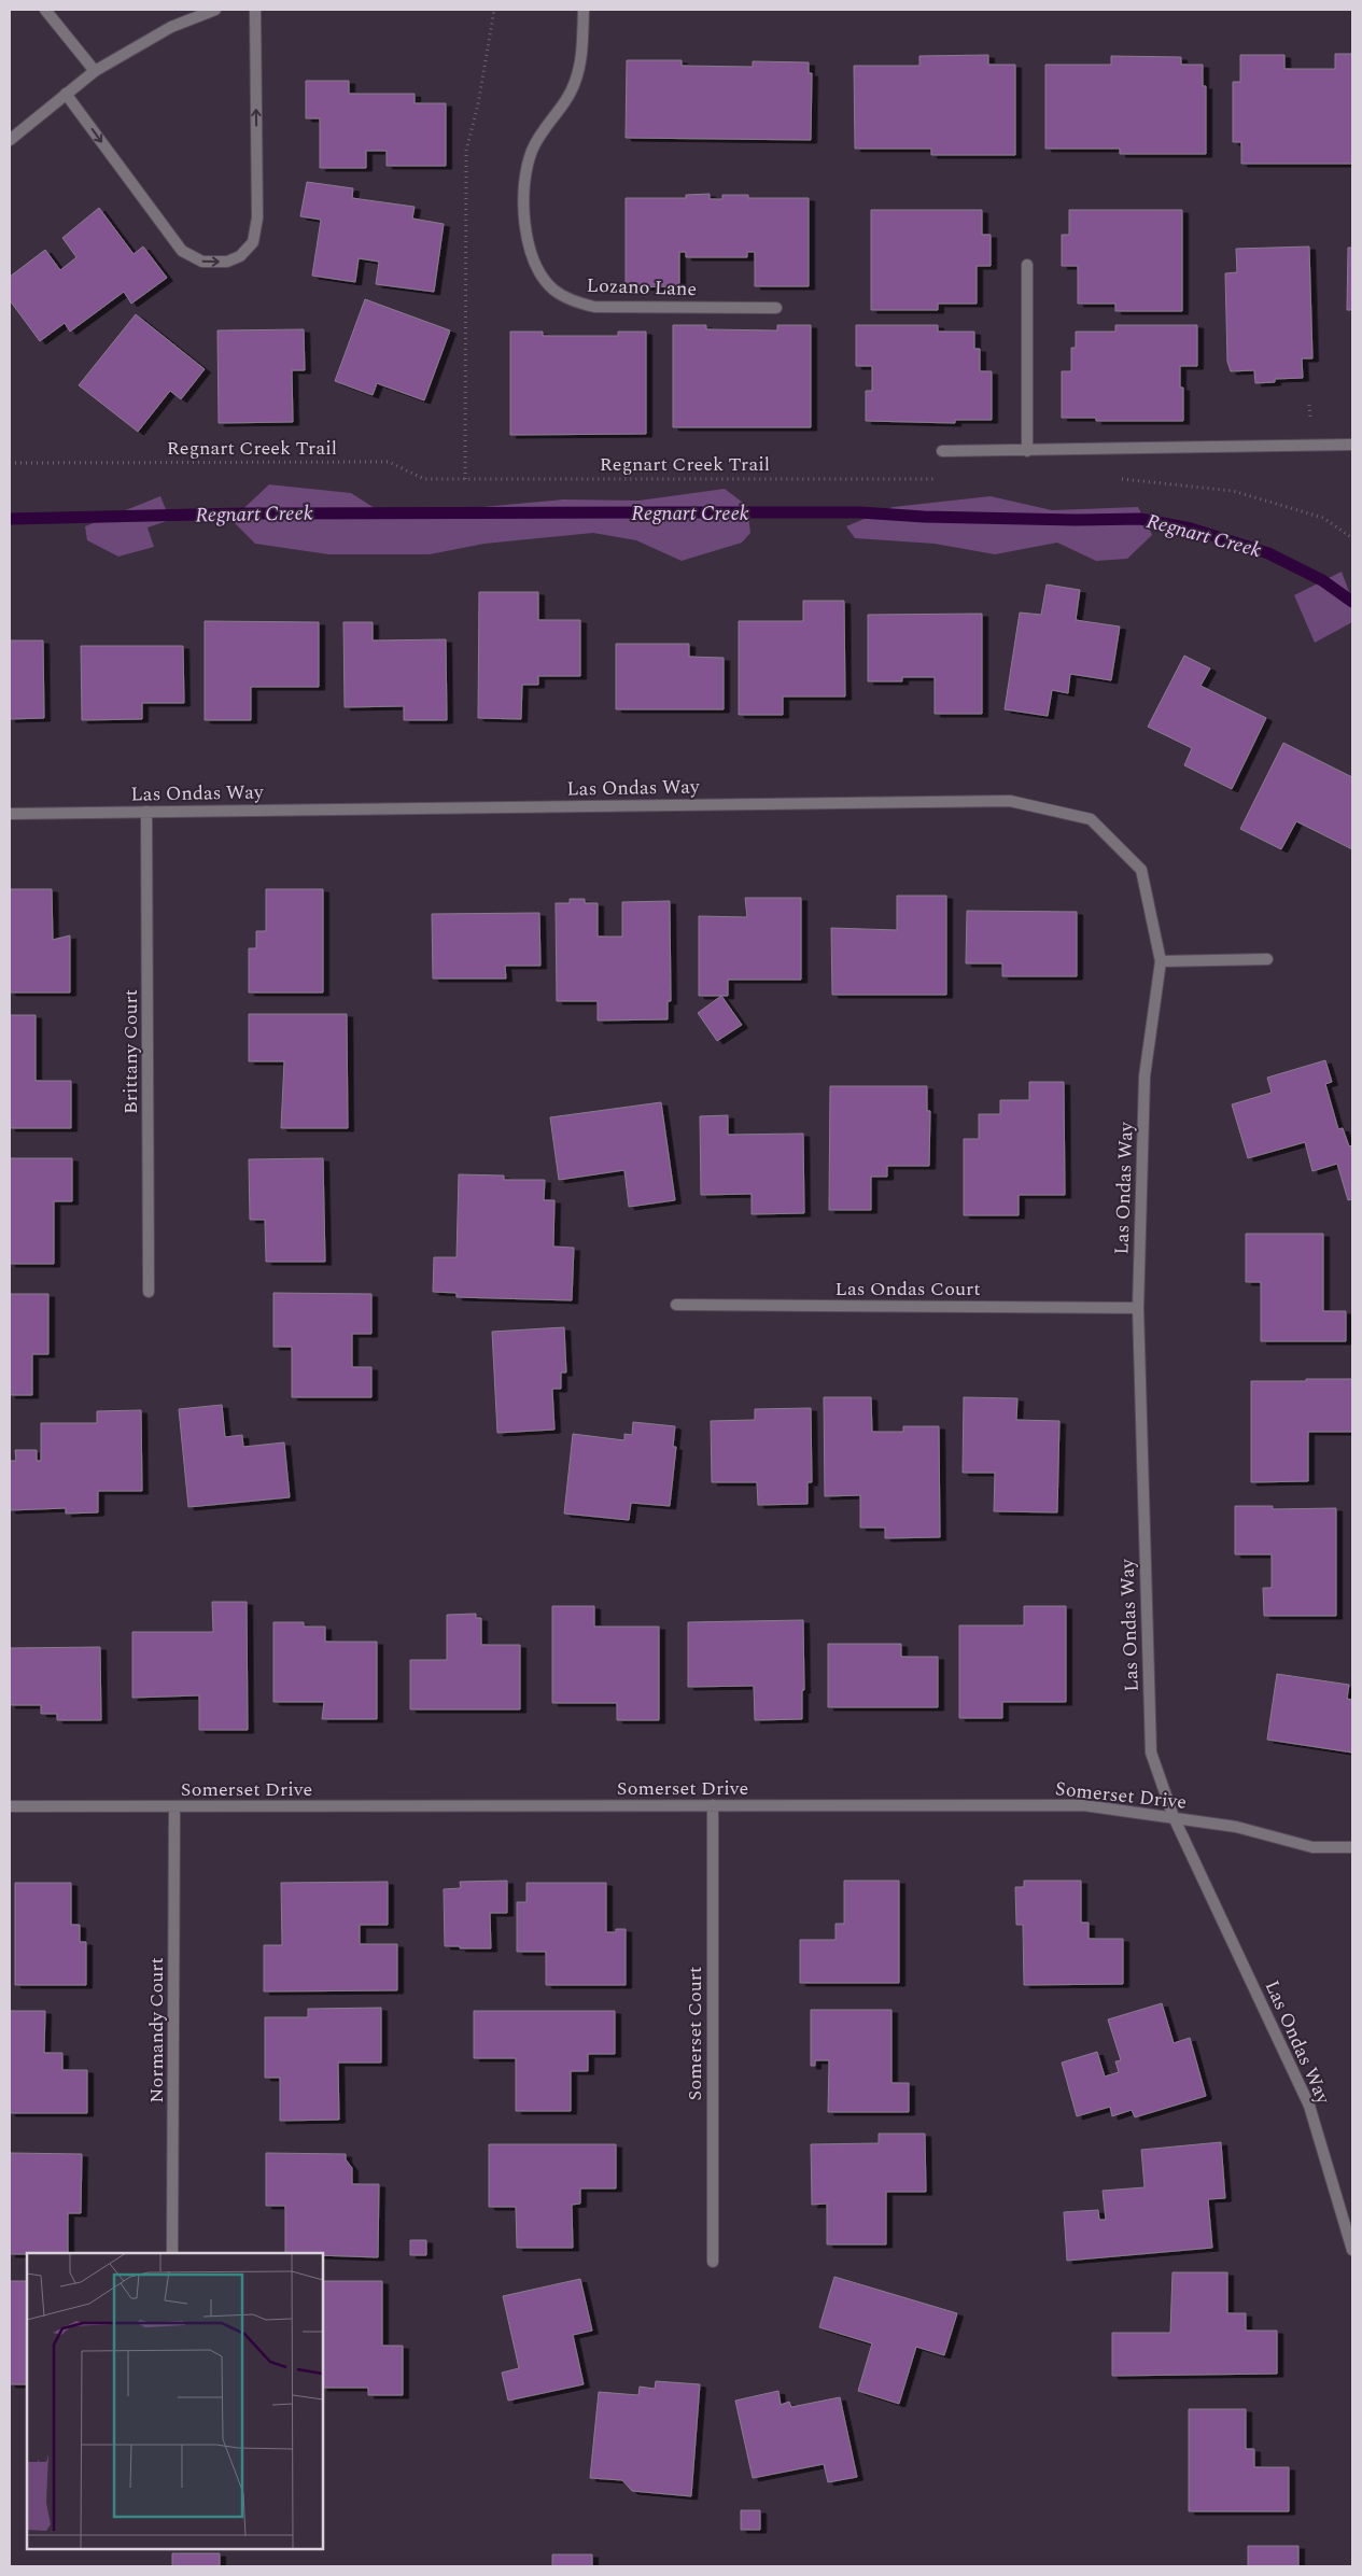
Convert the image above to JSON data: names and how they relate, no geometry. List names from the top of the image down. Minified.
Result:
{"streets":{"street":["Lozano Lane","Las Ondas Way","Brittany Court","Las Ondas Court","Somerset Drive","Normandy Court","Somerset Court"],"path":["Regnart Creek Trail"]},"crossings":[["Las Ondas Way","Brittany Court"],["Las Ondas Way","Las Ondas Court"],["Las Ondas Way","Somerset Drive"],["Somerset Drive","Normandy Court"],["Somerset Drive","Somerset Court"]],"water":["Regnart Creek"]}
